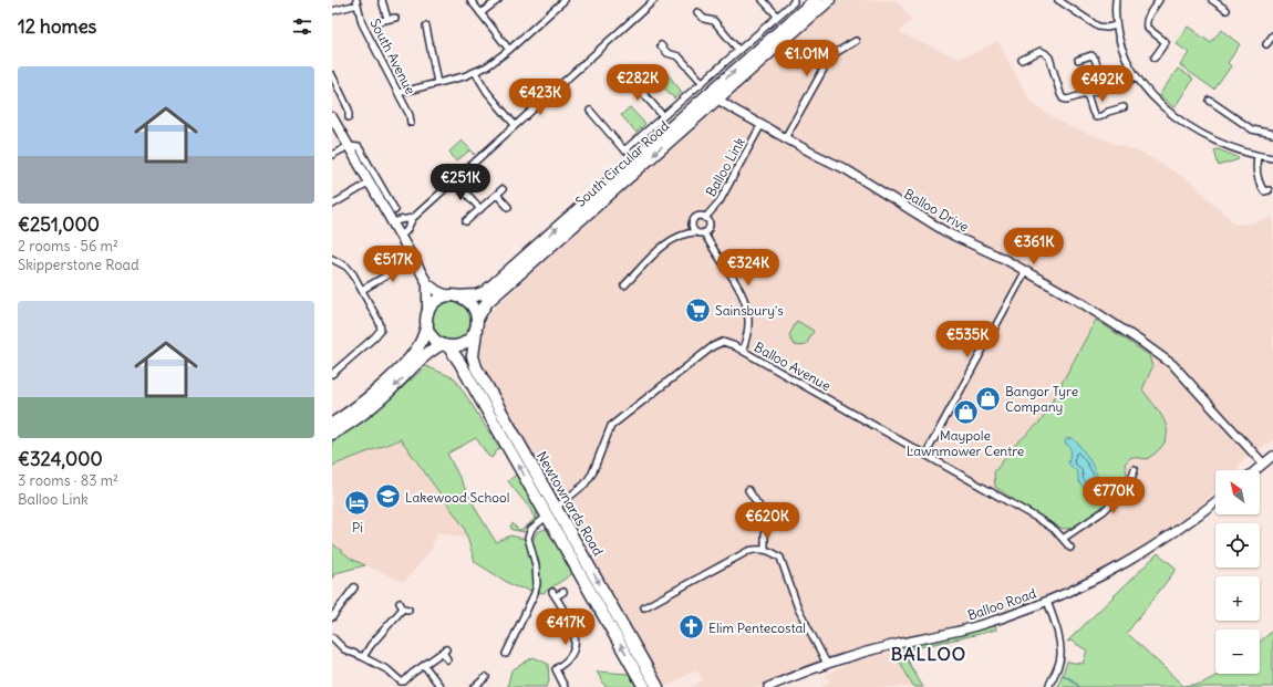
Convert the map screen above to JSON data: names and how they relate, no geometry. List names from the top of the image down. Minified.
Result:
{"streets":{"highway":["South Circular Road","Newtownards Road"],"street":["South Avenue","Balloo Link","Balloo Drive","Balloo Avenue","Balloo Road"]},"crossings":[["South Circular Road","Balloo Drive"],["South Circular Road","Newtownards Road"],["Balloo Link","Balloo Drive"],["Balloo Avenue","Newtownards Road"]],"districts":["BALLOO"],"places":{"supermarket":["Sainsbury's"],"shop":["Bangor Tyre Company","Maypole Lawnmower Centre"],"school or university":["Lakewood School"],"hotel":["Pi"],"church":["Elim Pentecostal"]},"north":"top left","page":{"heading":"12 homes","price":["€1.01M","€282K","€492K","€423K","€251K","€361K","€517K","€324K","€535K","€770K","€620K","€417K"],"list":[{"name":"€251,000","note":"2 rooms · 56 m² · Skipperstone Road"},{"name":"€324,000","note":"3 rooms · 83 m² · Balloo Link"}],"map_buttons":["+","−"]}}
